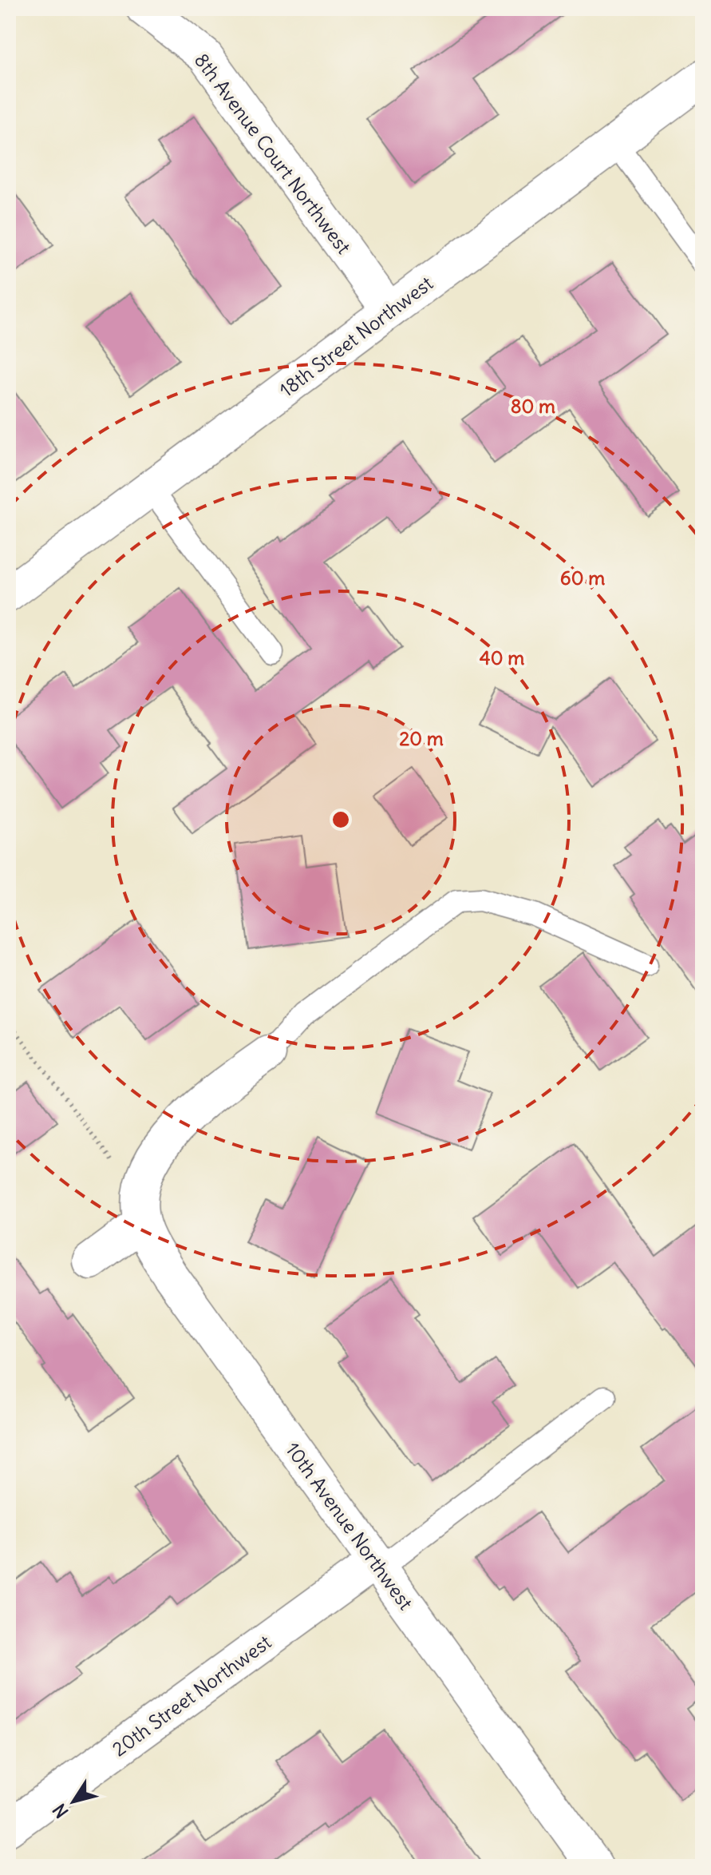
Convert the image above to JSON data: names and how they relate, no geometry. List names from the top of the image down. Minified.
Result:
{"streets":{"street":["8th Avenue Court Northwest","18th Street Northwest","10th Avenue Northwest","20th Street Northwest"]},"crossings":[["8th Avenue Court Northwest","18th Street Northwest"],["10th Avenue Northwest","20th Street Northwest"]],"north":"bottom left","rings":["80 m","60 m","40 m","20 m"]}
